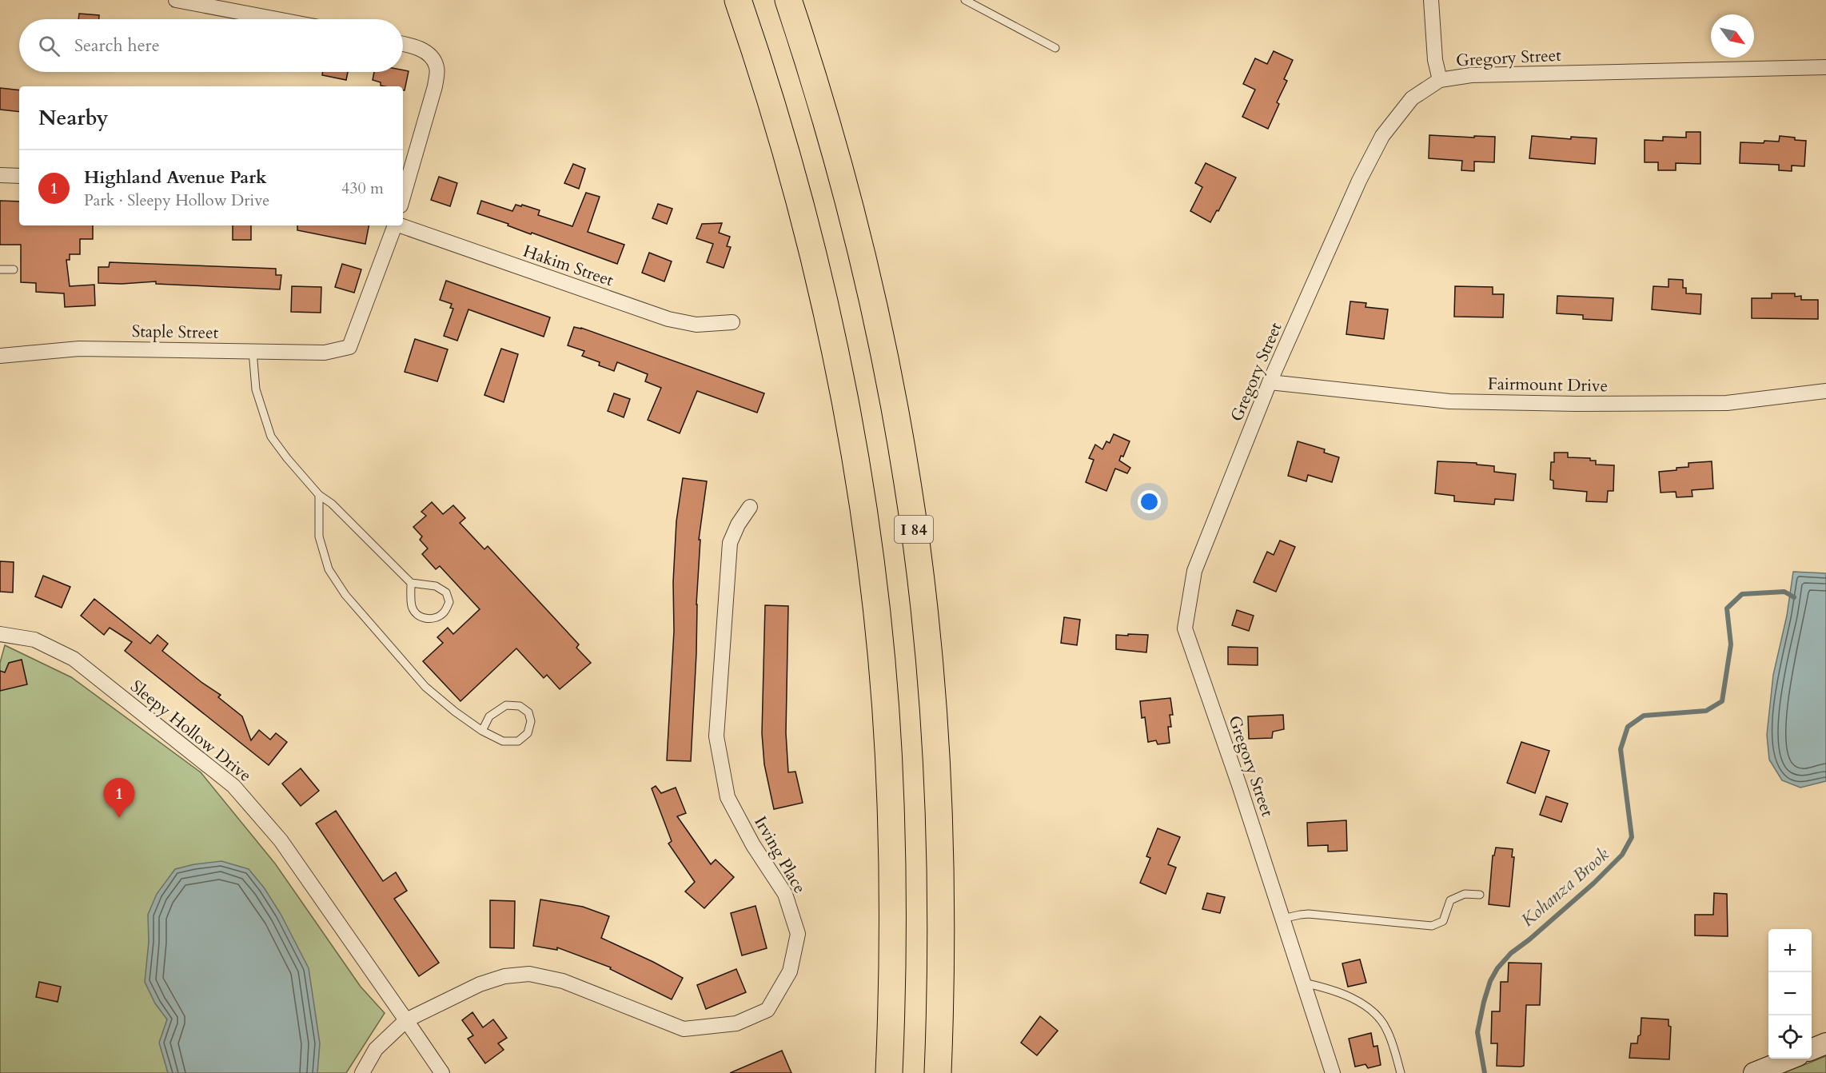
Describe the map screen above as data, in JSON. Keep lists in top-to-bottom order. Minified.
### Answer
{"streets":{"highway":["I 84"],"street":["Gregory Street","Hakim Street","Staple Street","Fairmount Drive","Sleepy Hollow Drive","Irving Place"]},"crossings":[["Gregory Street","Fairmount Drive"],["Sleepy Hollow Drive","Irving Place"]],"water":["Kohanza Brook"],"north":"bottom right","page":{"search":"Search here","heading":"Nearby","list":[{"mark":"1","name":"Highland Avenue Park","note":"Park · Sleepy Hollow Drive","value":"430 m"}],"pins":"1","map_buttons":["+","−"]}}
